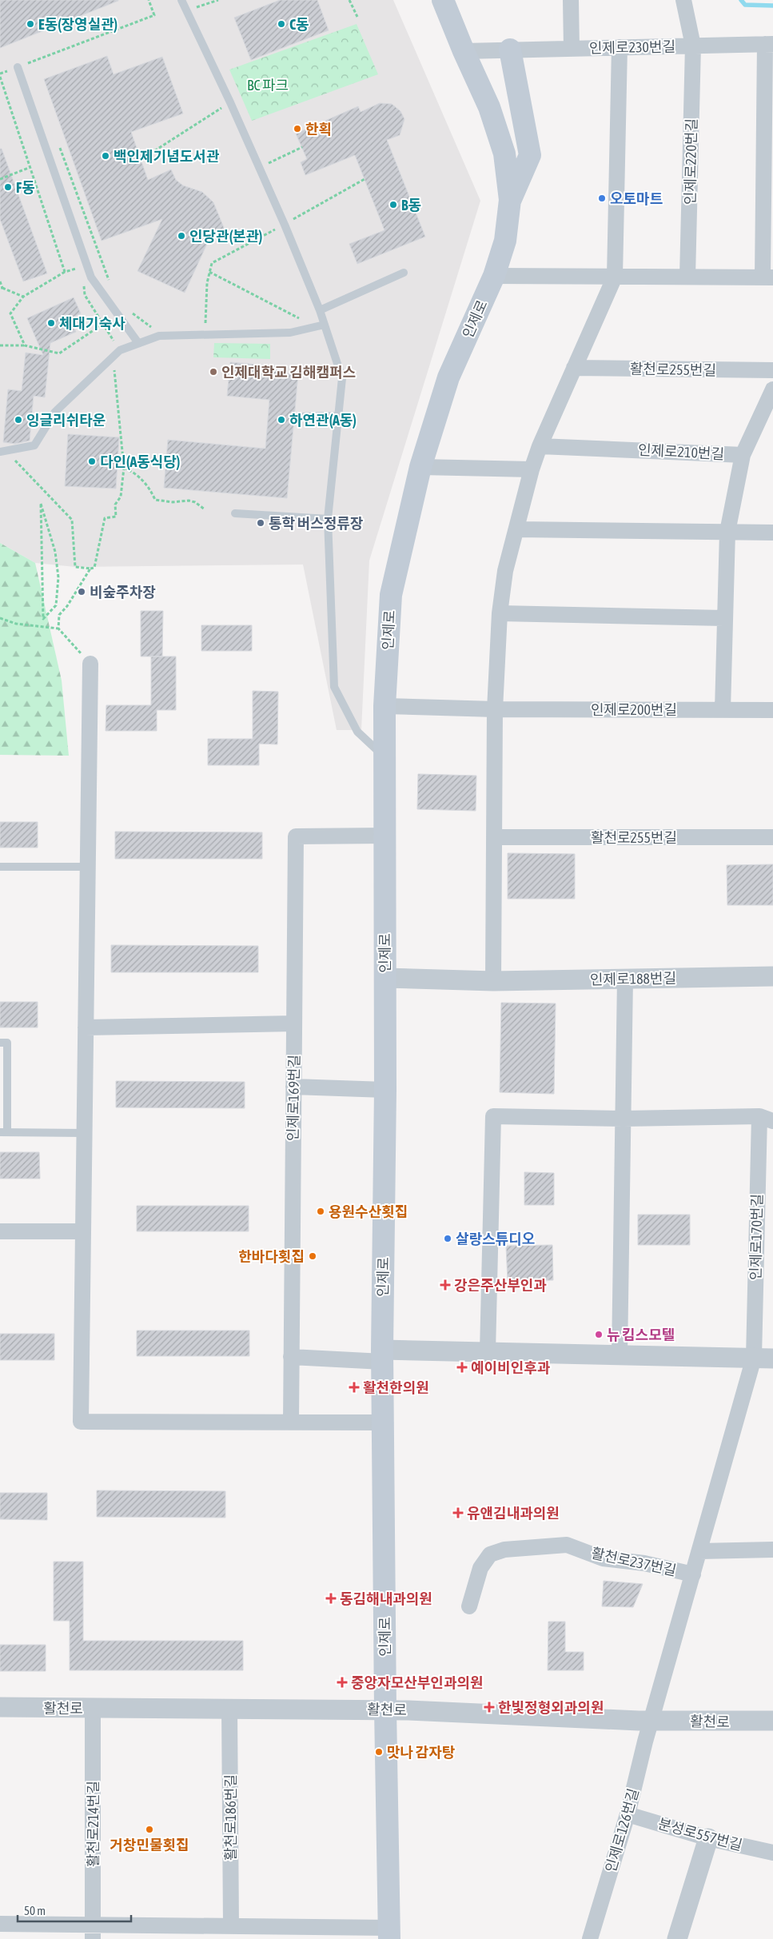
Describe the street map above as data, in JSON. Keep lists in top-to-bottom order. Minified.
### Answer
{"streets":{"main road":["인제로"],"street":["인제로230번길","인제로220번길","활천로255번길","인제로210번길","인제로200번길","인제로188번길","인제로169번길","인제로170번길","활천로237번길","활천로","활천로186번길","활천로214번길","인제로126번길","분성로557번길"]},"crossings":[["인제로230번길","인제로220번길"],["인제로230번길","인제로"],["인제로","인제로200번길"],["인제로","인제로188번길"],["인제로","인제로169번길"],["인제로","활천로"],["인제로210번길","인제로200번길"],["인제로170번길","활천로237번길"],["활천로237번길","활천로"],["활천로237번길","인제로126번길"],["활천로","활천로186번길"],["활천로","활천로214번길"],["활천로","인제로126번길"],["인제로126번길","분성로557번길"]],"parks":["BC 파크"],"places":{"other":["E동(장영실관)","C동","한획","백인제기념도서관","F동","오토마트","B동","인당관(본관)","체대기숙사","인제대학교 김해캠퍼스","잉글리쉬타운","하연관(A동)","다인(A동식당)","통학 버스정류장","비숲주차장","용원수산횟집","살랑스튜디오","한바다횟집","뉴 킴스모텔","맛나 감자탕","거창민물횟집"],"health":["강은주산부인과","예이비인후과","활천한의원","유앤김내과의원","동김해내과의원","중앙자모산부인과의원","한빛정형외과의원"]},"scale_bar":"50 m"}
